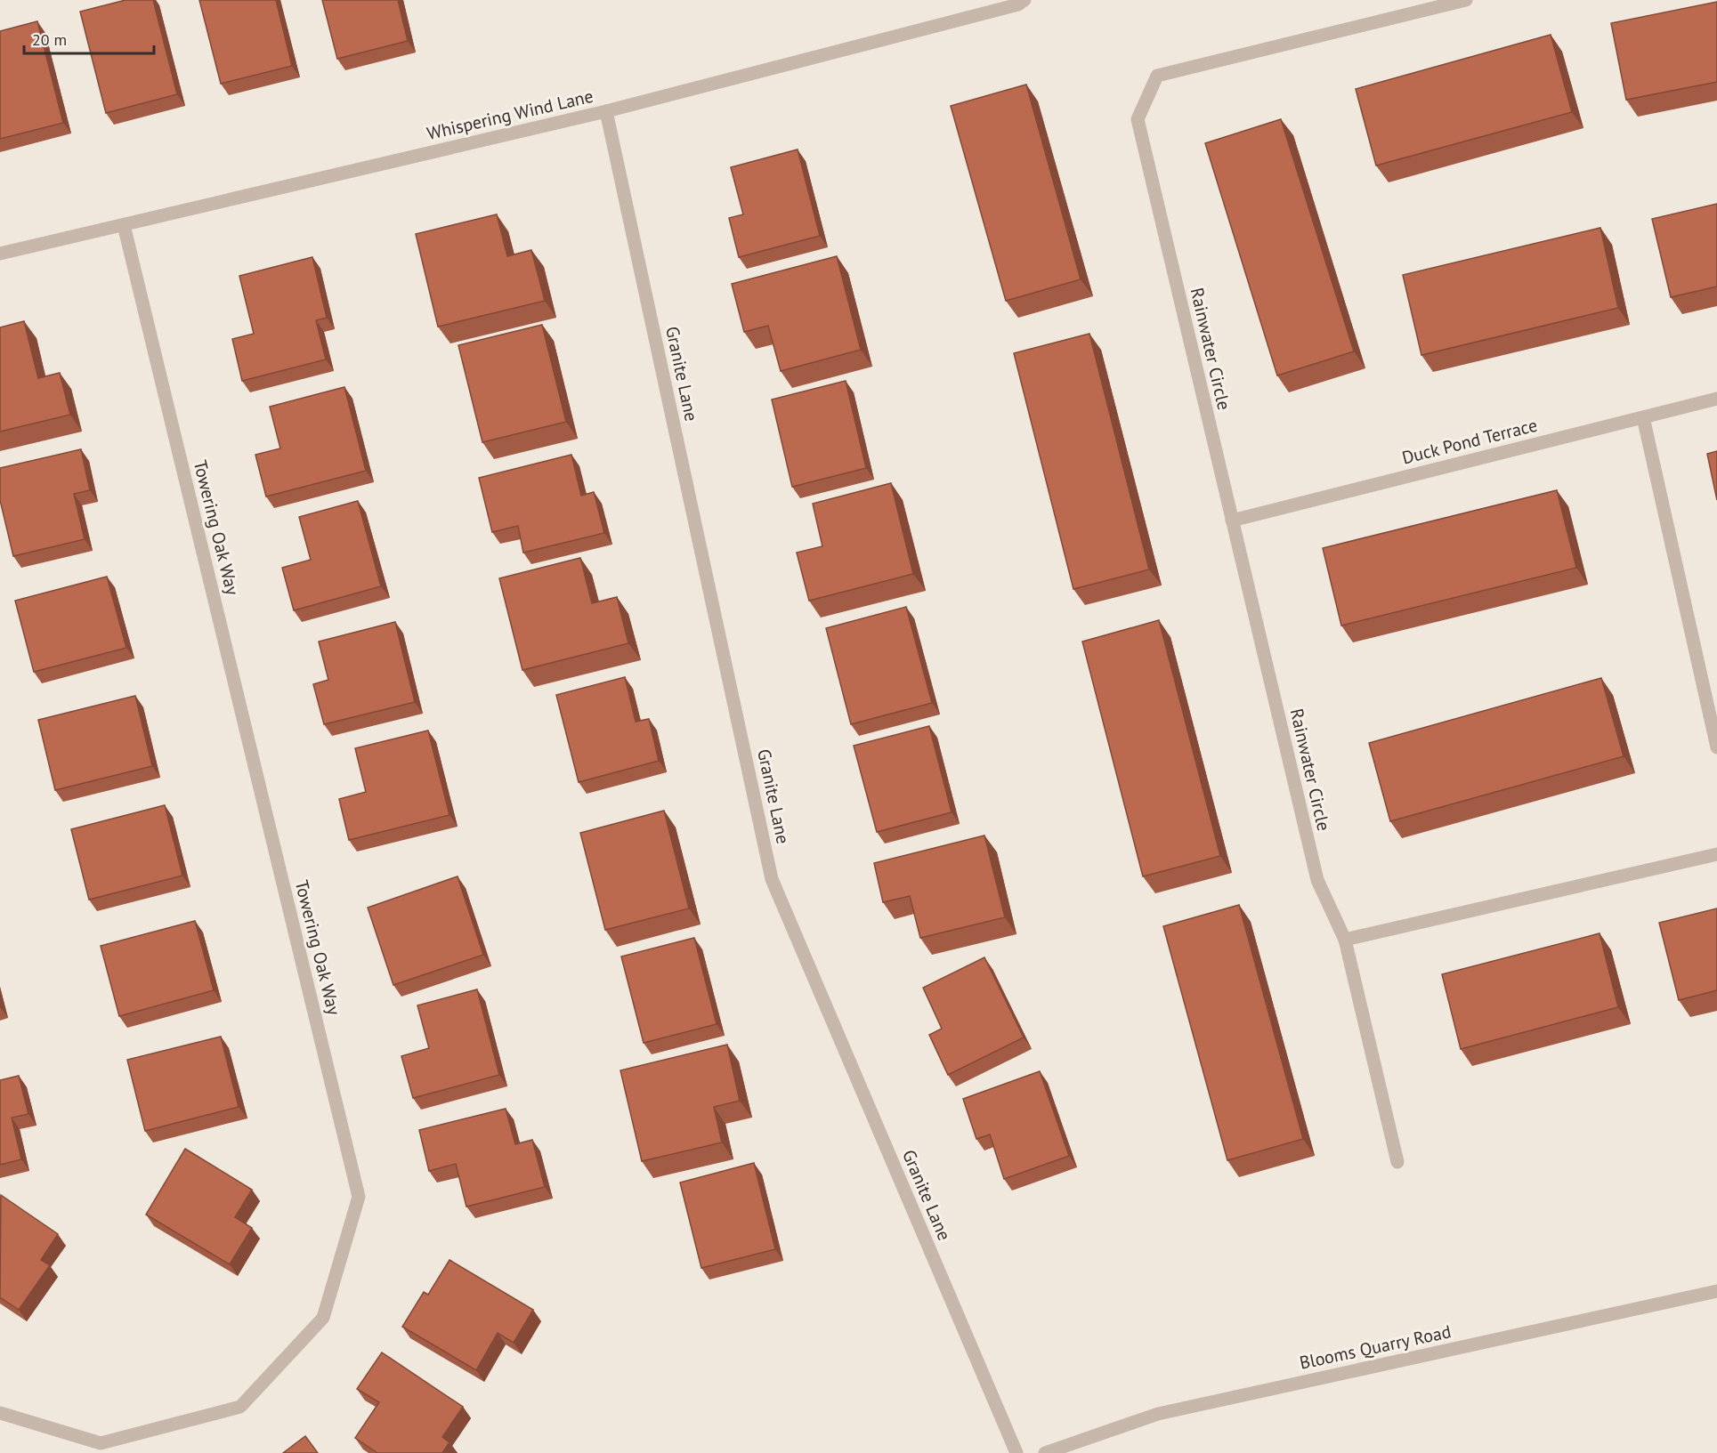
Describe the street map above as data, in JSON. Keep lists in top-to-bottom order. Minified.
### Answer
{"streets":{"street":["Whispering Wind Lane","Rainwater Circle","Granite Lane","Duck Pond Terrace","Towering Oak Way","Blooms Quarry Road"]},"crossings":[["Whispering Wind Lane","Granite Lane"],["Whispering Wind Lane","Towering Oak Way"],["Rainwater Circle","Duck Pond Terrace"]],"scale_bar":"20 m"}
